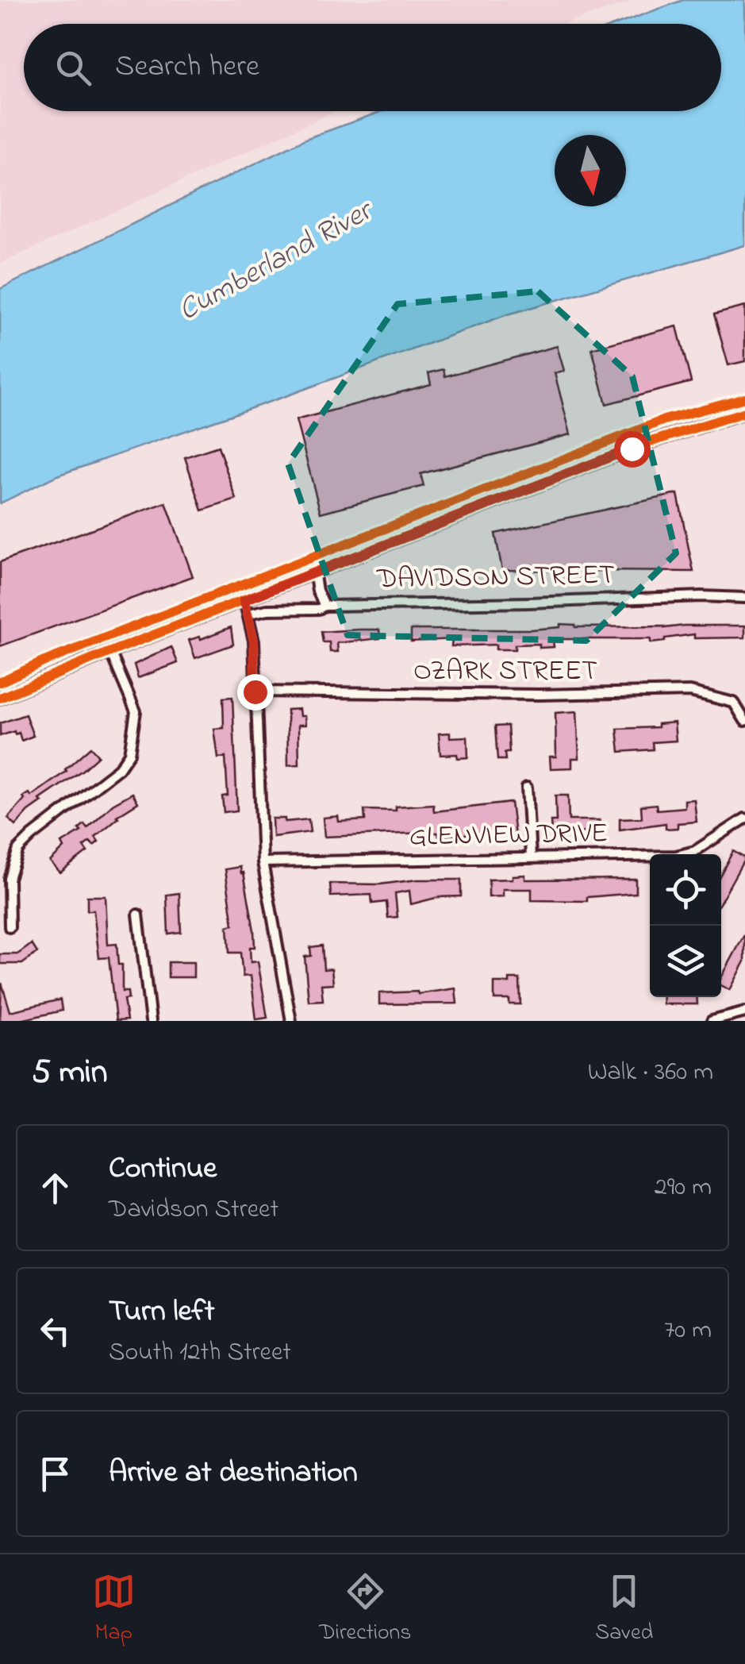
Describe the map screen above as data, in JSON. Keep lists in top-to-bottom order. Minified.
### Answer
{"streets":{"street":["DAVIDSON STREET","OZARK STREET","GLENVIEW DRIVE"]},"water":["Cumberland River"],"north":"bottom","page":{"search":"Search here","heading":["5 min","Walk · 360 m"],"list":[["Continue","Davidson Street","290 m"],["Turn left","South 12th Street","70 m"],"Arrive at destination"],"nav":["Map","Directions","Saved"]}}
